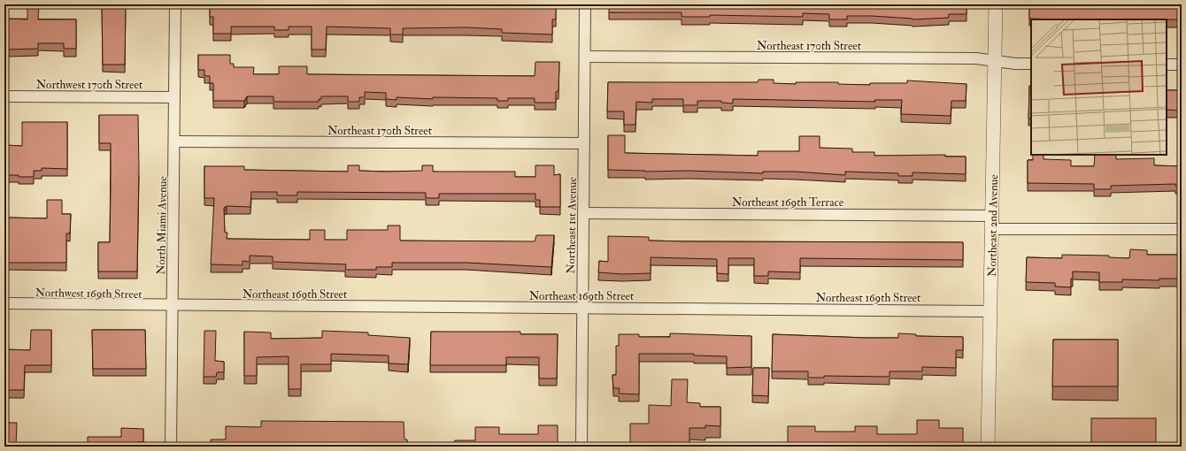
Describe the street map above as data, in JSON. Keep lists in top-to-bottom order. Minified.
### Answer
{"streets":{"street":["Northeast 170th Street","Northwest 170th Street","Northeast 169th Terrace","North Miami Avenue","Northeast 1st Avenue","Northeast 2nd Avenue","Northwest 169th Street","Northeast 169th Street"]},"crossings":[["Northeast 170th Street","North Miami Avenue"],["Northeast 170th Street","Northeast 1st Avenue"],["Northeast 170th Street","Northeast 2nd Avenue"],["Northwest 170th Street","North Miami Avenue"],["Northeast 169th Terrace","Northeast 1st Avenue"],["Northeast 169th Terrace","Northeast 2nd Avenue"],["North Miami Avenue","Northwest 169th Street"],["North Miami Avenue","Northeast 169th Street"],["Northeast 1st Avenue","Northeast 169th Street"],["Northeast 2nd Avenue","Northeast 169th Street"],["Northwest 169th Street","Northeast 169th Street"]]}
